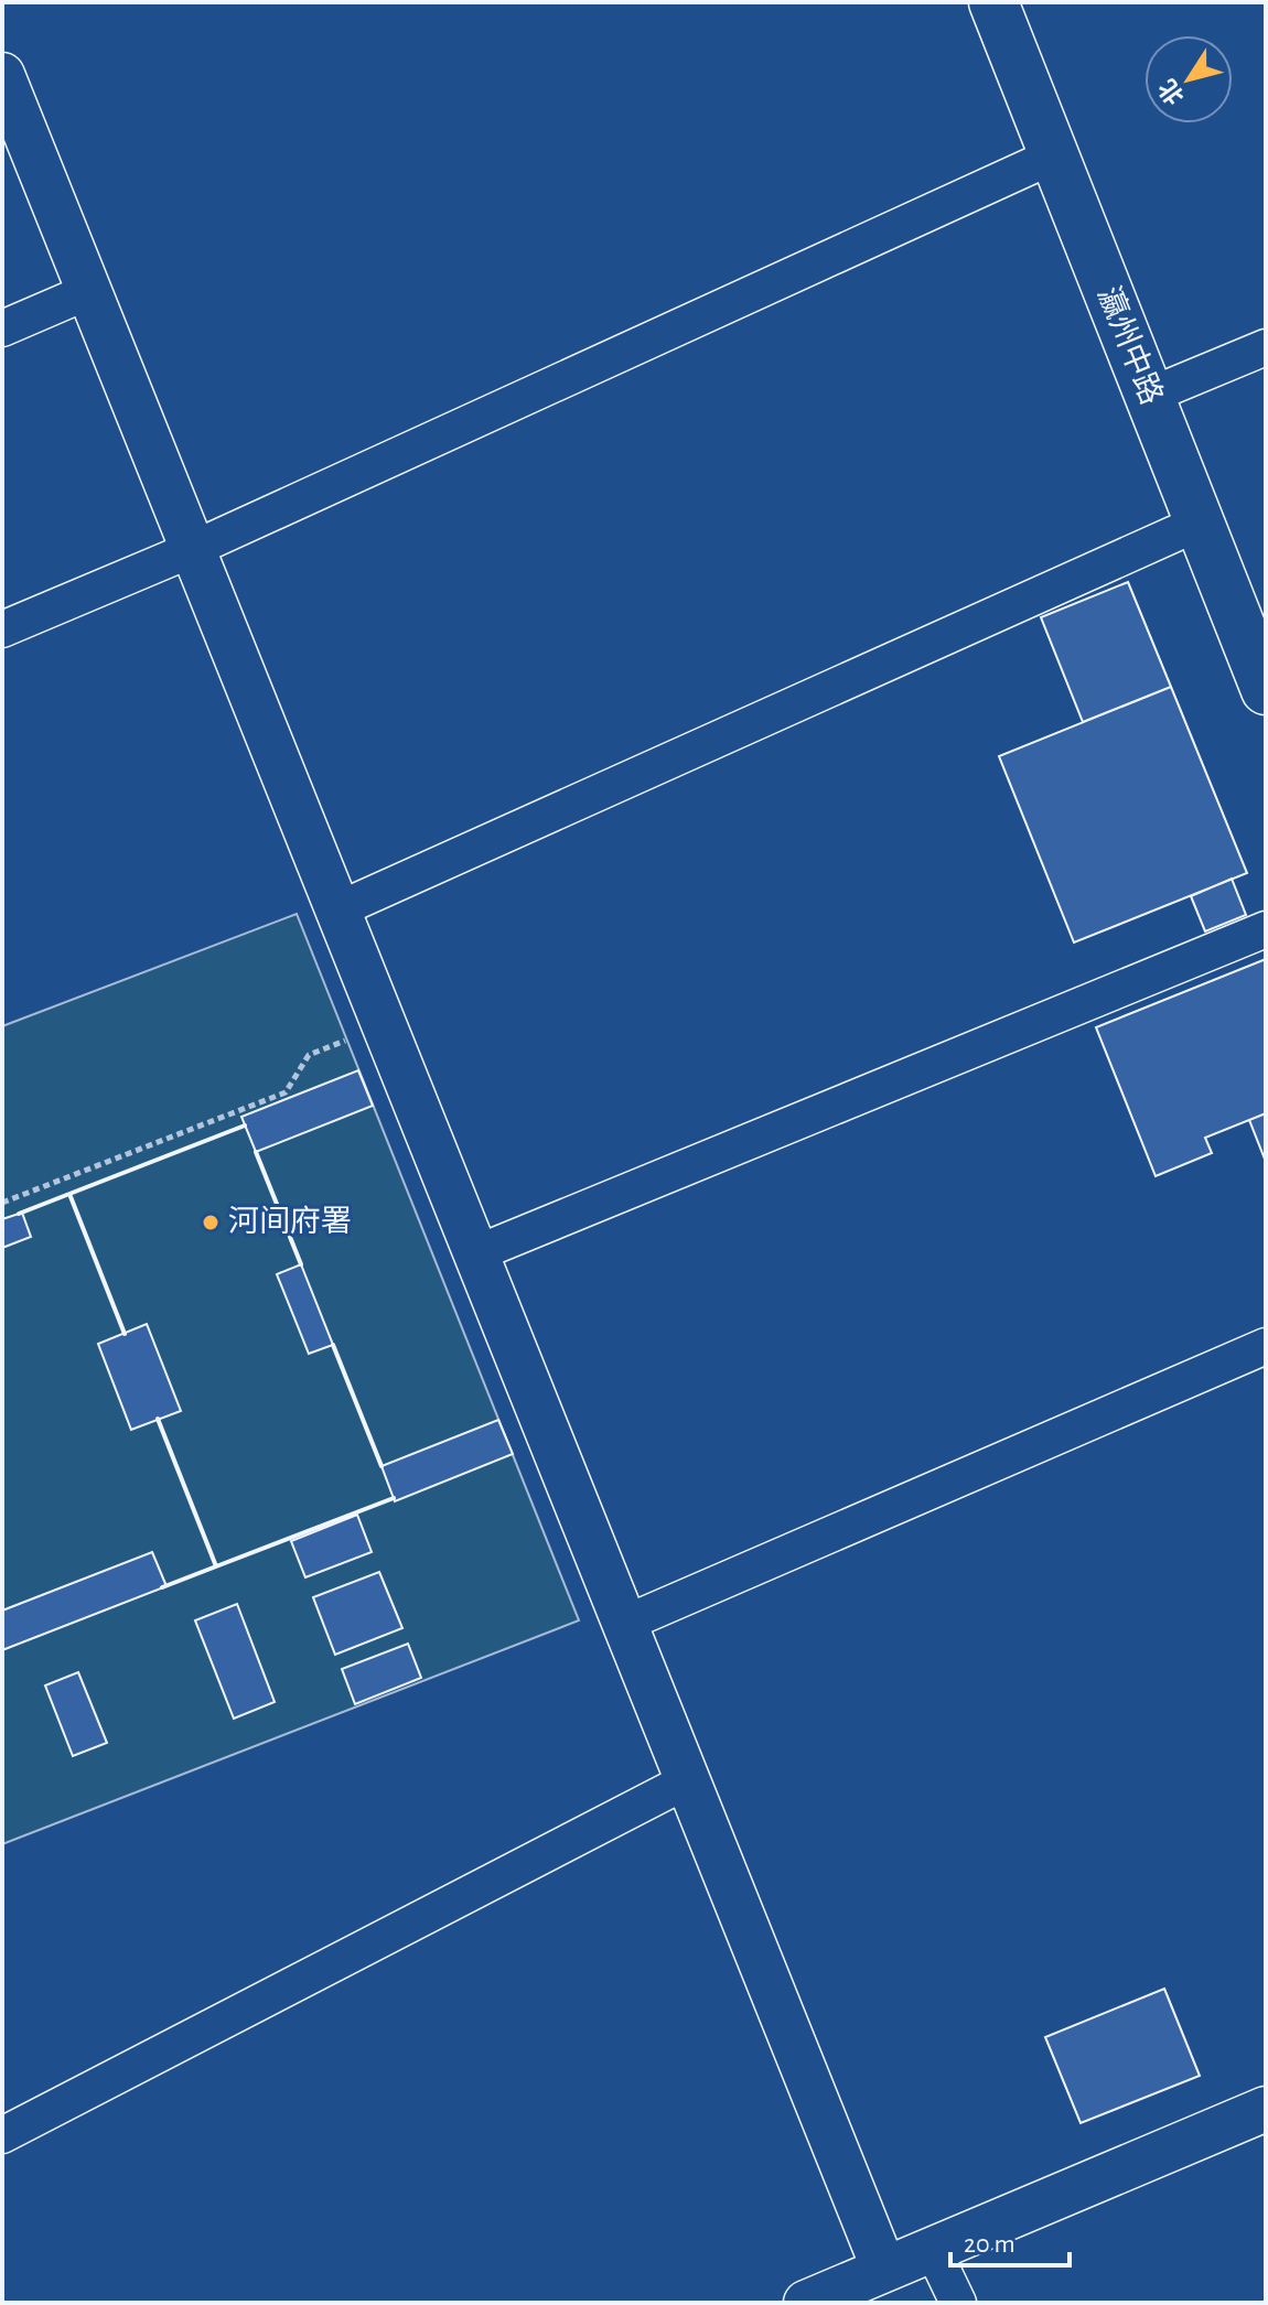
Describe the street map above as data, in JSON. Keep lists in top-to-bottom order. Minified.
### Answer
{"streets":{"main road":["瀛州中路"]},"places":["河间府署"],"scale_bar":"20 m","north":"bottom left"}
